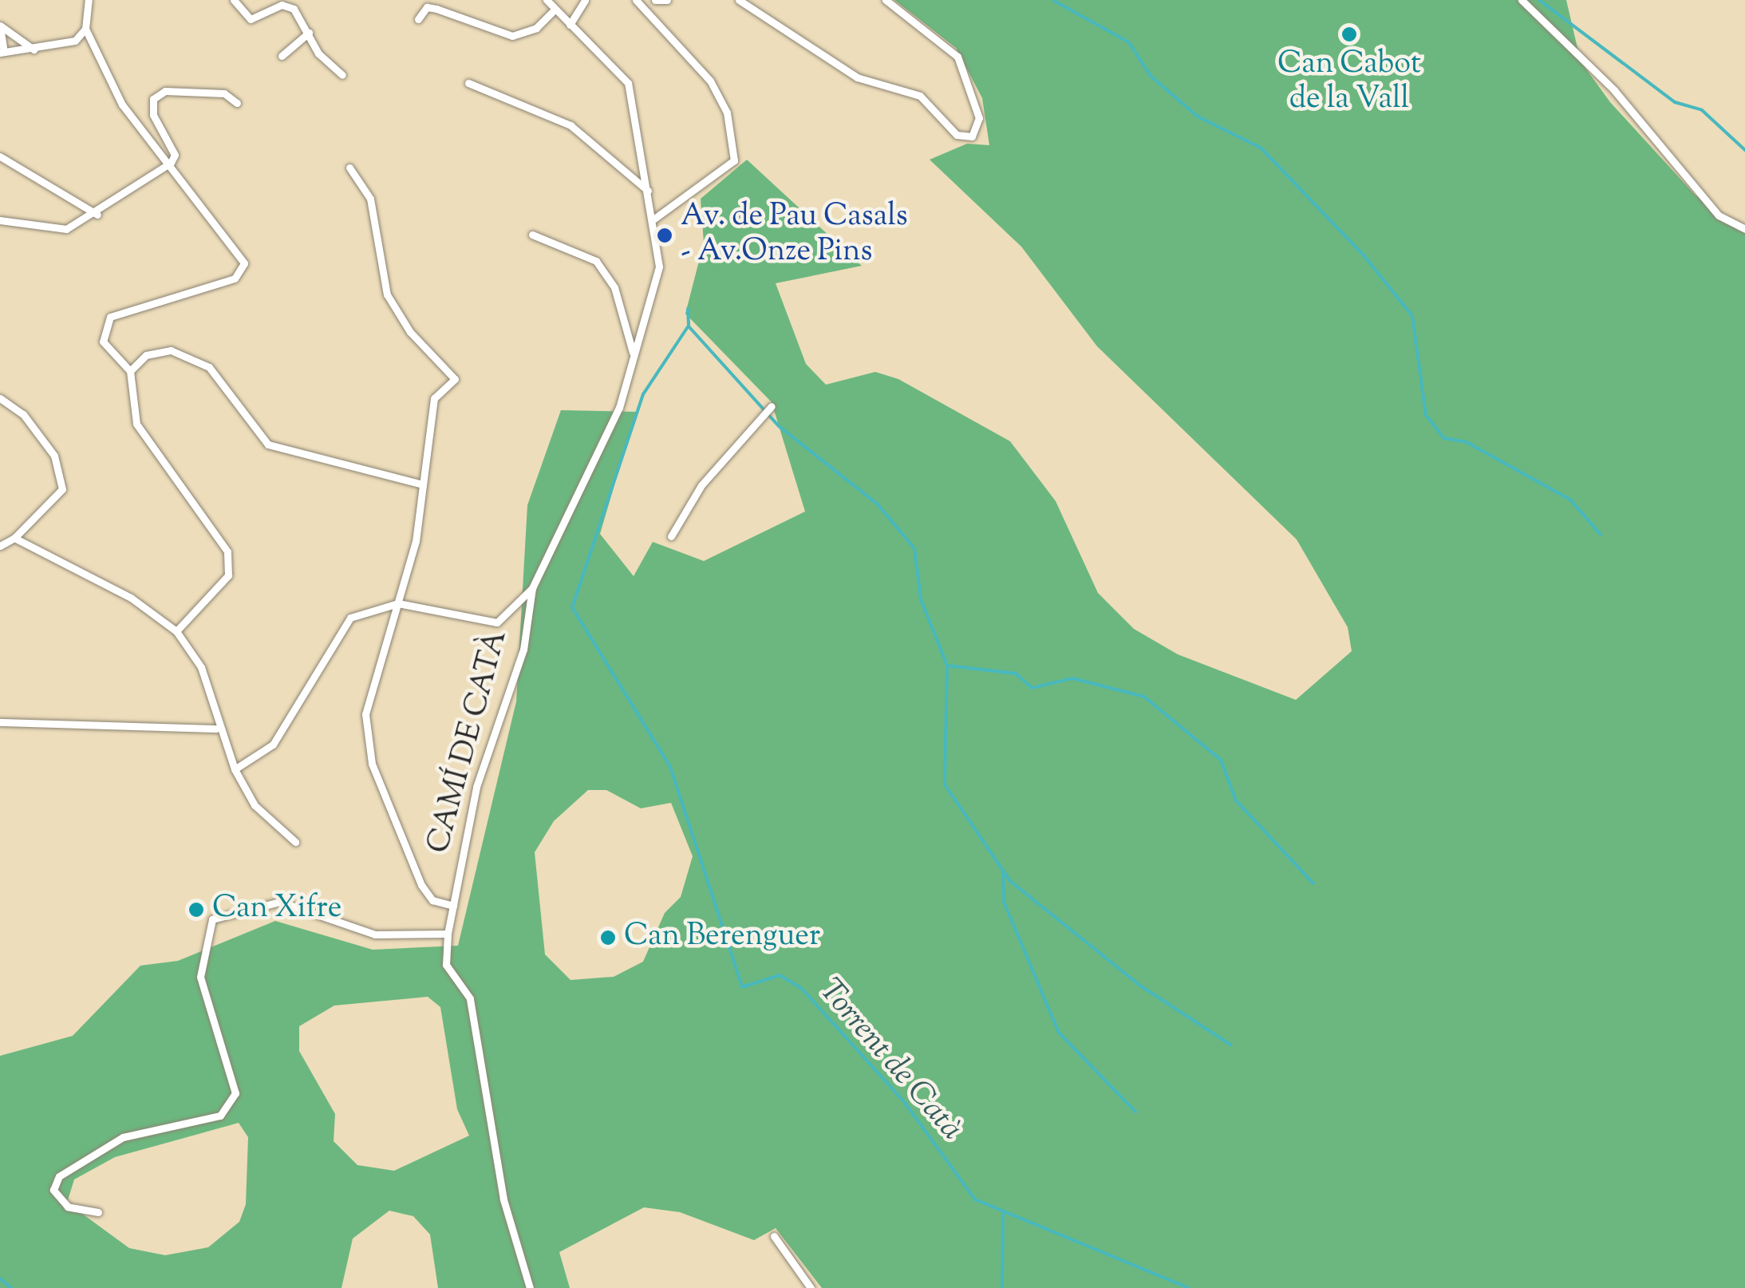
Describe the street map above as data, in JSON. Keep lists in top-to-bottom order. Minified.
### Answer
{"streets":{"street":["CAMÍ DE CATÀ"]},"water":["Torrent de Catà"],"places":["Can Cabot de la Vall","Av. de Pau Casals - Av.Onze Pins","Can Xifre","Can Berenguer"]}
